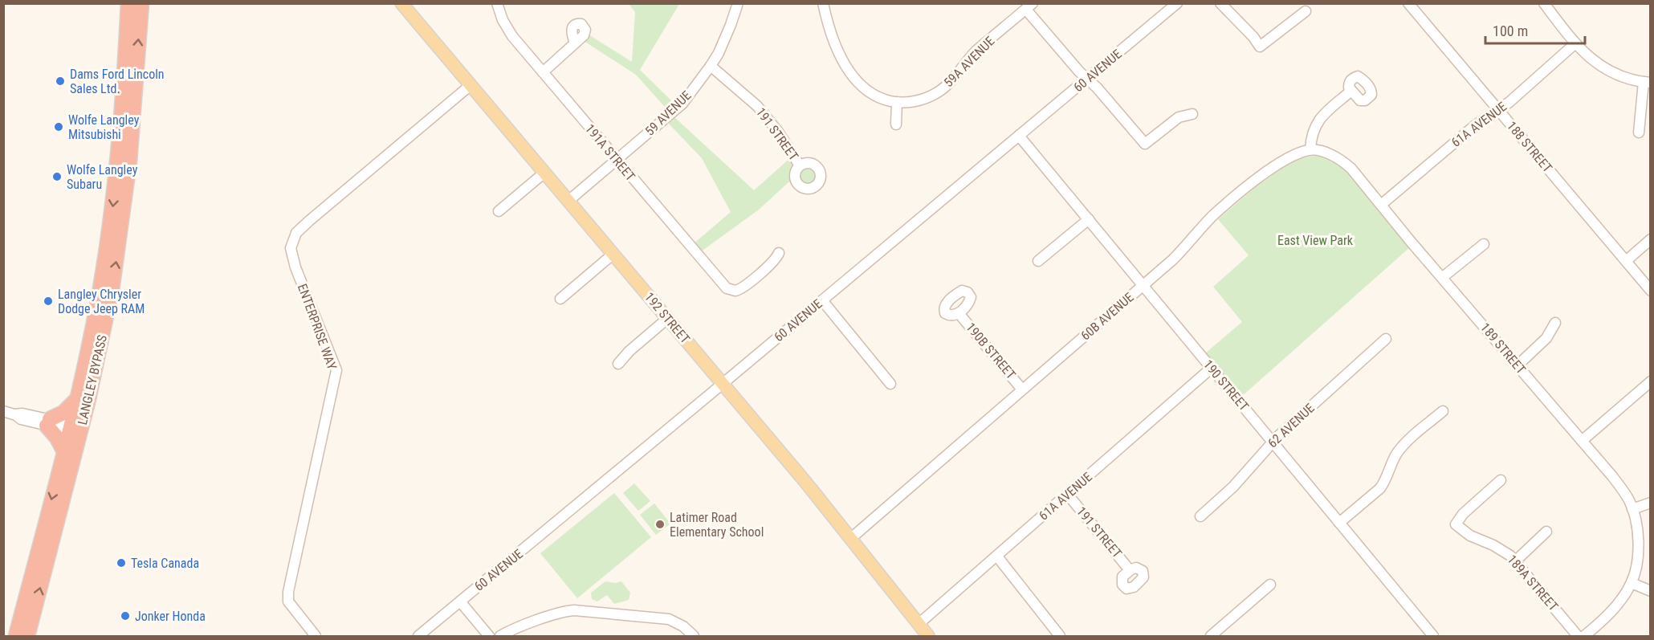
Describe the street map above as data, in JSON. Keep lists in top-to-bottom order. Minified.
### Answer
{"streets":{"highway":["LANGLEY BYPASS"],"main road":["192 STREET"],"street":["59A AVENUE","60 AVENUE","59 AVENUE","61A AVENUE","191 STREET","188 STREET","191A STREET","60B AVENUE","ENTERPRISE WAY","189 STREET","190B STREET","190 STREET","62 AVENUE","189A STREET"]},"crossings":[["60 AVENUE","192 STREET"],["60 AVENUE","190 STREET"],["59 AVENUE","191 STREET"],["59 AVENUE","191A STREET"],["59 AVENUE","192 STREET"],["61A AVENUE","191 STREET"],["61A AVENUE","188 STREET"],["61A AVENUE","192 STREET"],["61A AVENUE","189 STREET"],["61A AVENUE","190 STREET"],["60B AVENUE","192 STREET"],["60B AVENUE","189 STREET"],["60B AVENUE","190B STREET"],["60B AVENUE","190 STREET"],["192 STREET","ENTERPRISE WAY"],["190 STREET","62 AVENUE"]],"parks":["East View Park"],"places":["Dams Ford Lincoln Sales Ltd.","Wolfe Langley Mitsubishi","Wolfe Langley Subaru","Langley Chrysler Dodge Jeep RAM","Latimer Road Elementary School","Tesla Canada","Jonker Honda"],"scale_bar":"100 m"}
